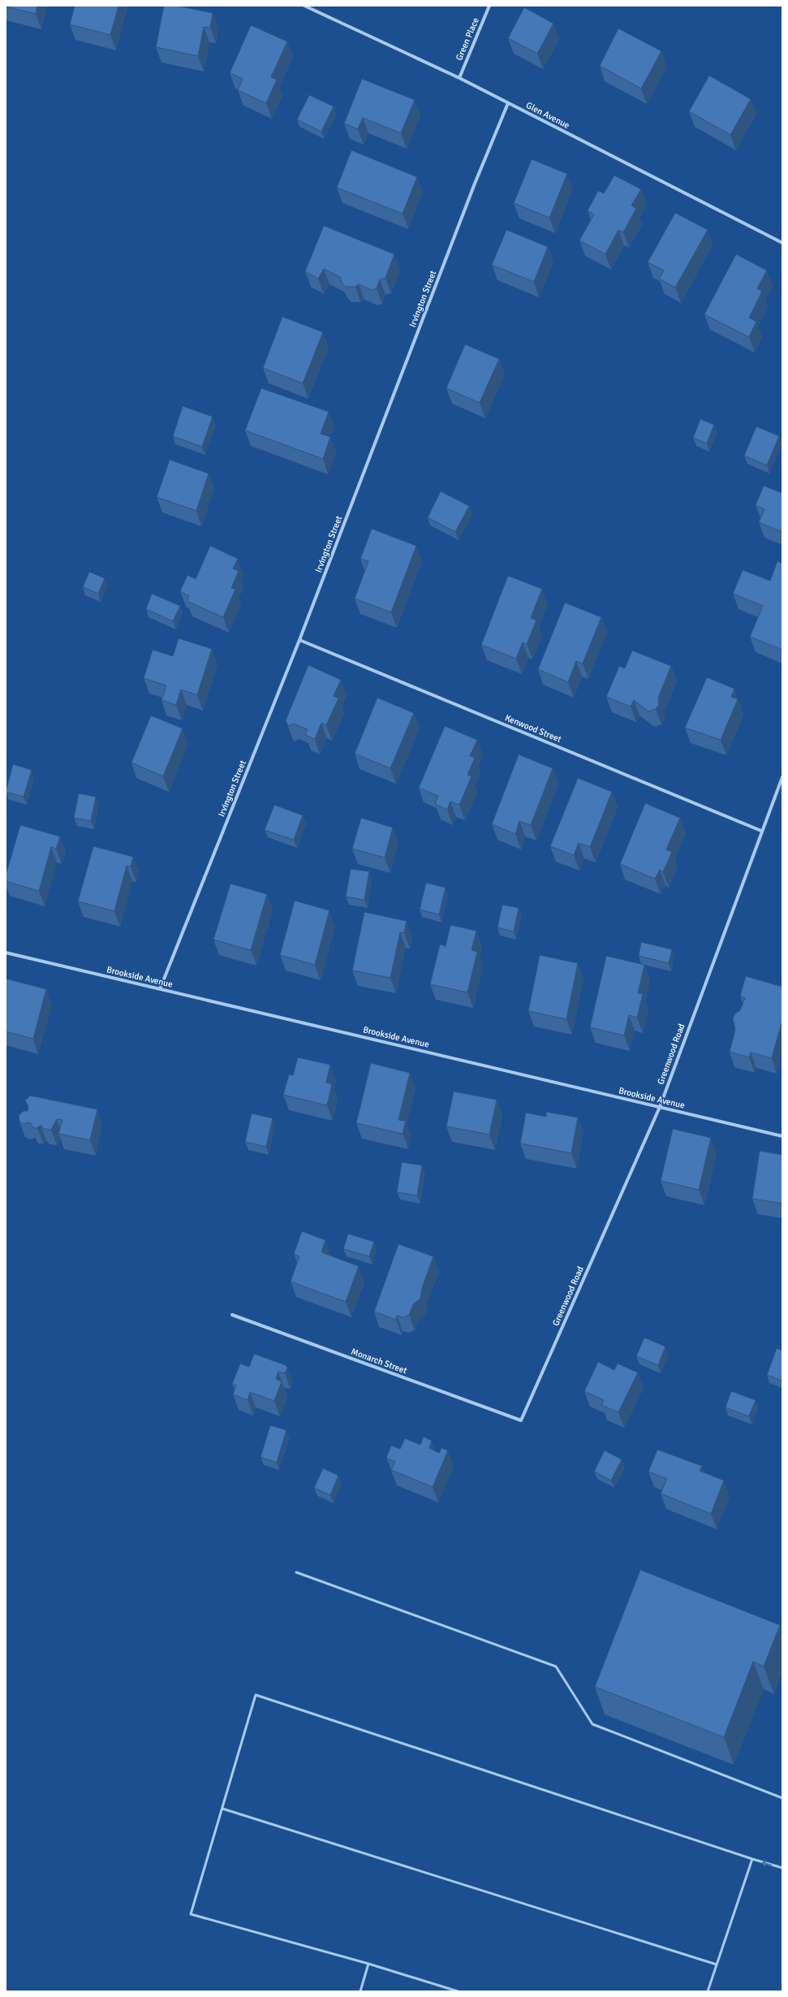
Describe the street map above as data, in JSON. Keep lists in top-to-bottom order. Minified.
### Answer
{"streets":{"street":["Green Place","Glen Avenue","Irvington Street","Kenwood Street","Brookside Avenue","Greenwood Road","Monarch Street"]},"crossings":[["Green Place","Glen Avenue"],["Glen Avenue","Irvington Street"],["Irvington Street","Kenwood Street"],["Irvington Street","Brookside Avenue"],["Kenwood Street","Greenwood Road"],["Brookside Avenue","Greenwood Road"],["Greenwood Road","Monarch Street"]]}
